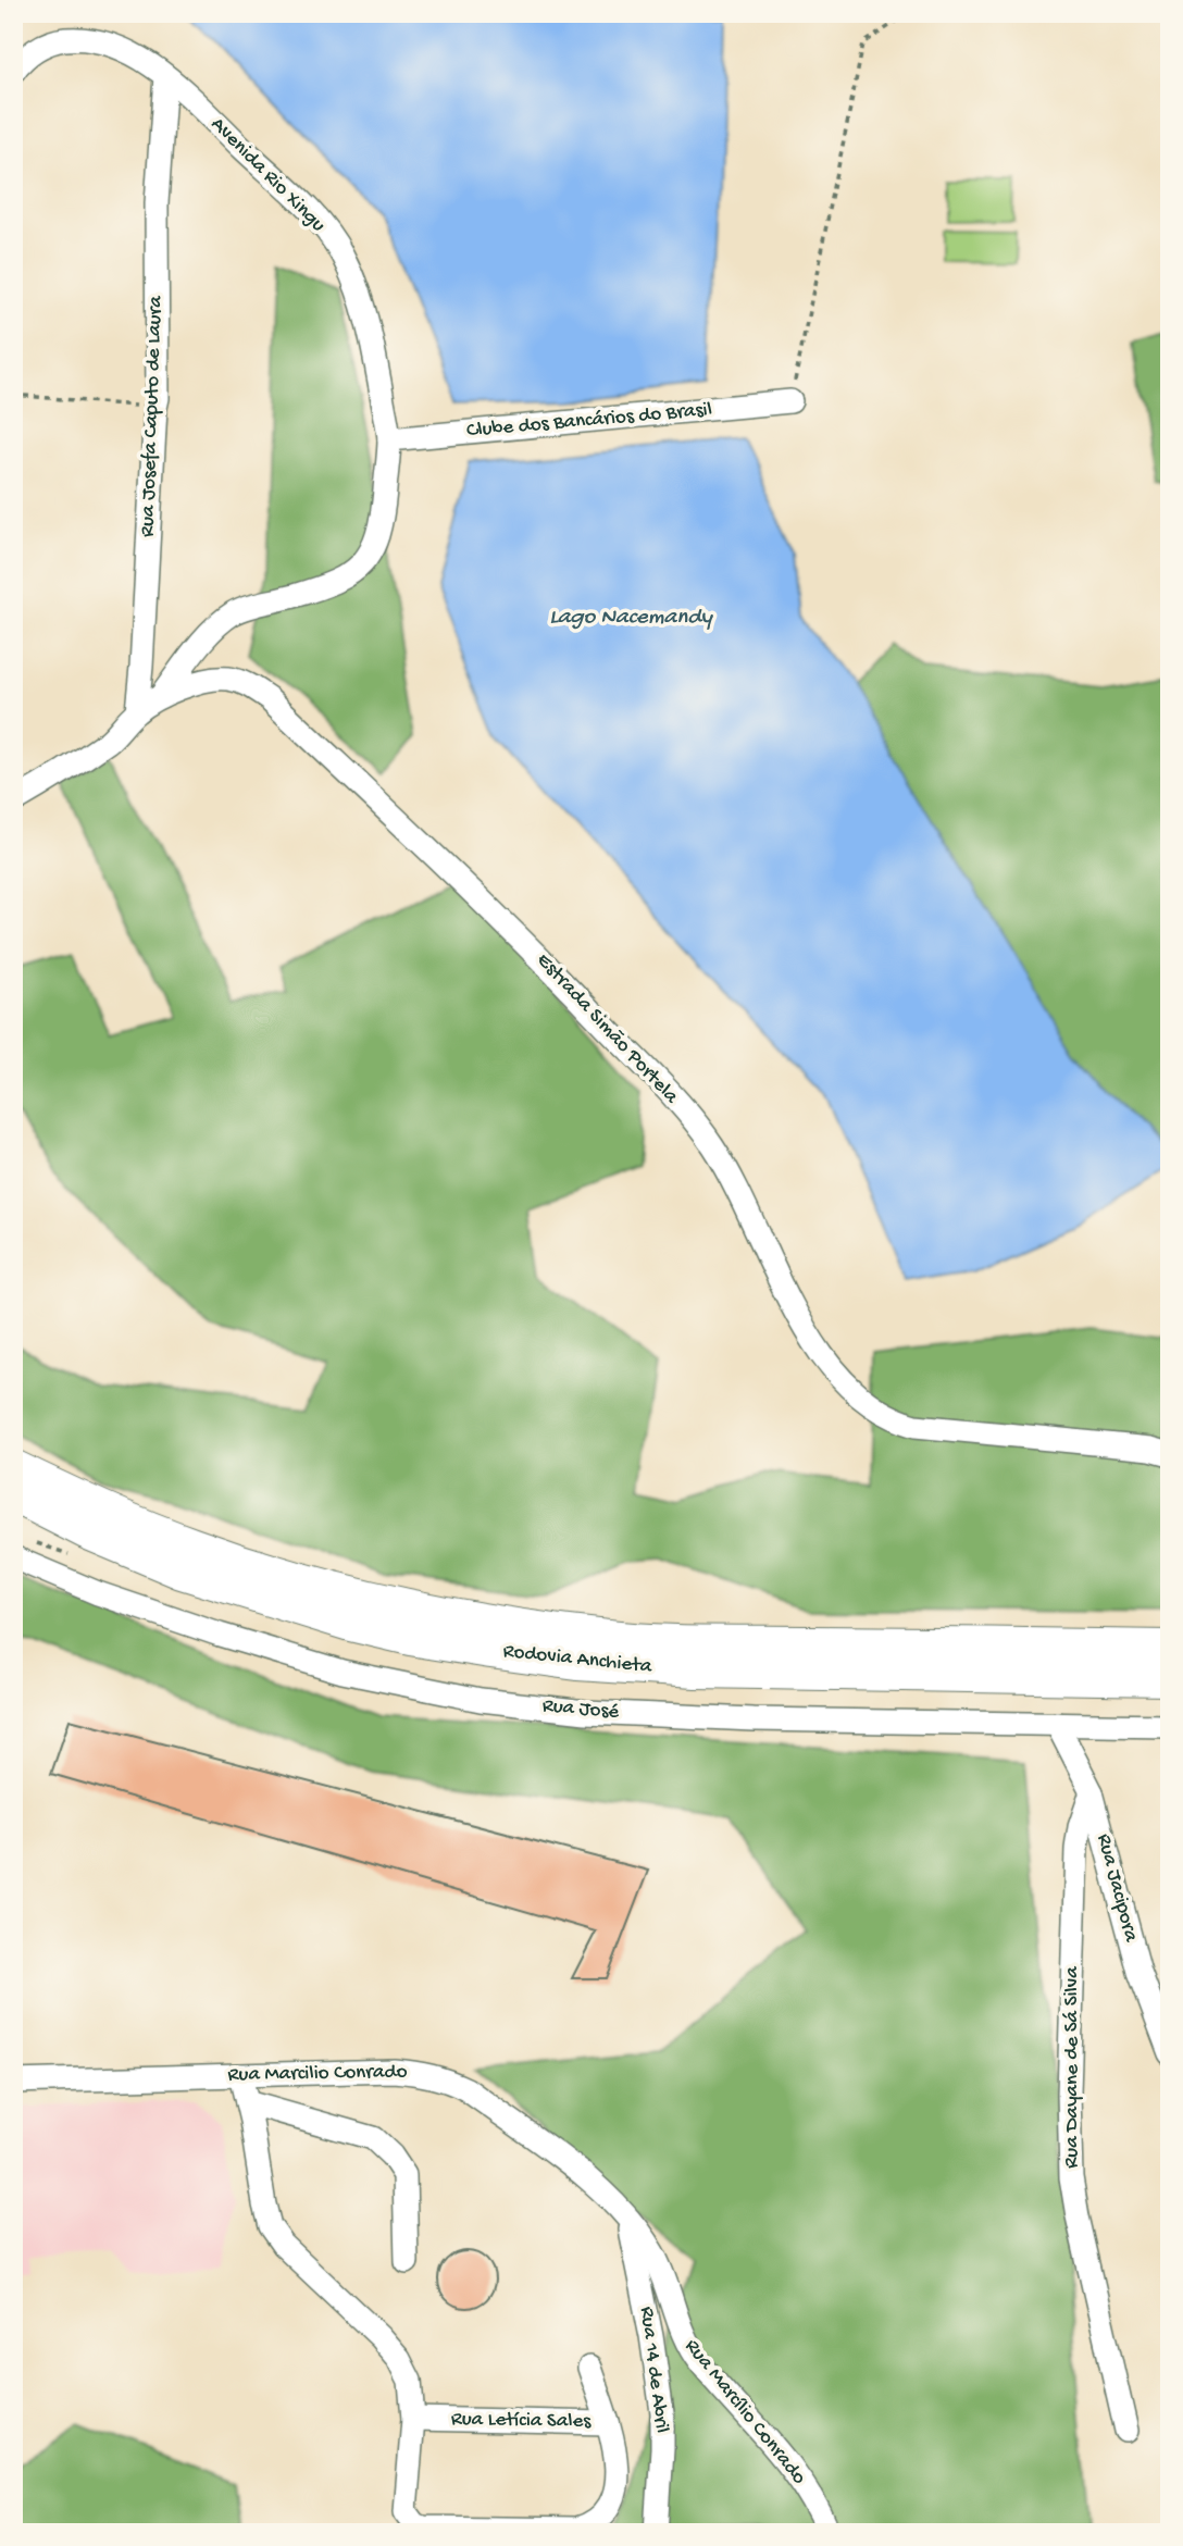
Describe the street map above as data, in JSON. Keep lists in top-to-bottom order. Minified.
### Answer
{"streets":{"highway":["Rodovia Anchieta"],"street":["Avenida Rio Xingu","Rua Josefa Caputo de Laura","Clube dos Bancários do Brasil","Estrada Simão Portela","Rua José","Rua Jacipora","Rua Dayane de Sá Silva","Rua Marcilio Conrado","Rua 14 de Abril","Rua Marcílio Conrado","Rua Letícia Sales"]},"crossings":[["Avenida Rio Xingu","Rua Josefa Caputo de Laura"],["Avenida Rio Xingu","Clube dos Bancários do Brasil"],["Avenida Rio Xingu","Estrada Simão Portela"],["Rua Josefa Caputo de Laura","Estrada Simão Portela"],["Rua José","Rua Jacipora"],["Rua Jacipora","Rua Dayane de Sá Silva"],["Rua Marcilio Conrado","Rua 14 de Abril"],["Rua Marcilio Conrado","Rua Marcílio Conrado"],["Rua 14 de Abril","Rua Marcílio Conrado"]],"water":["Lago Nacemandy"]}
